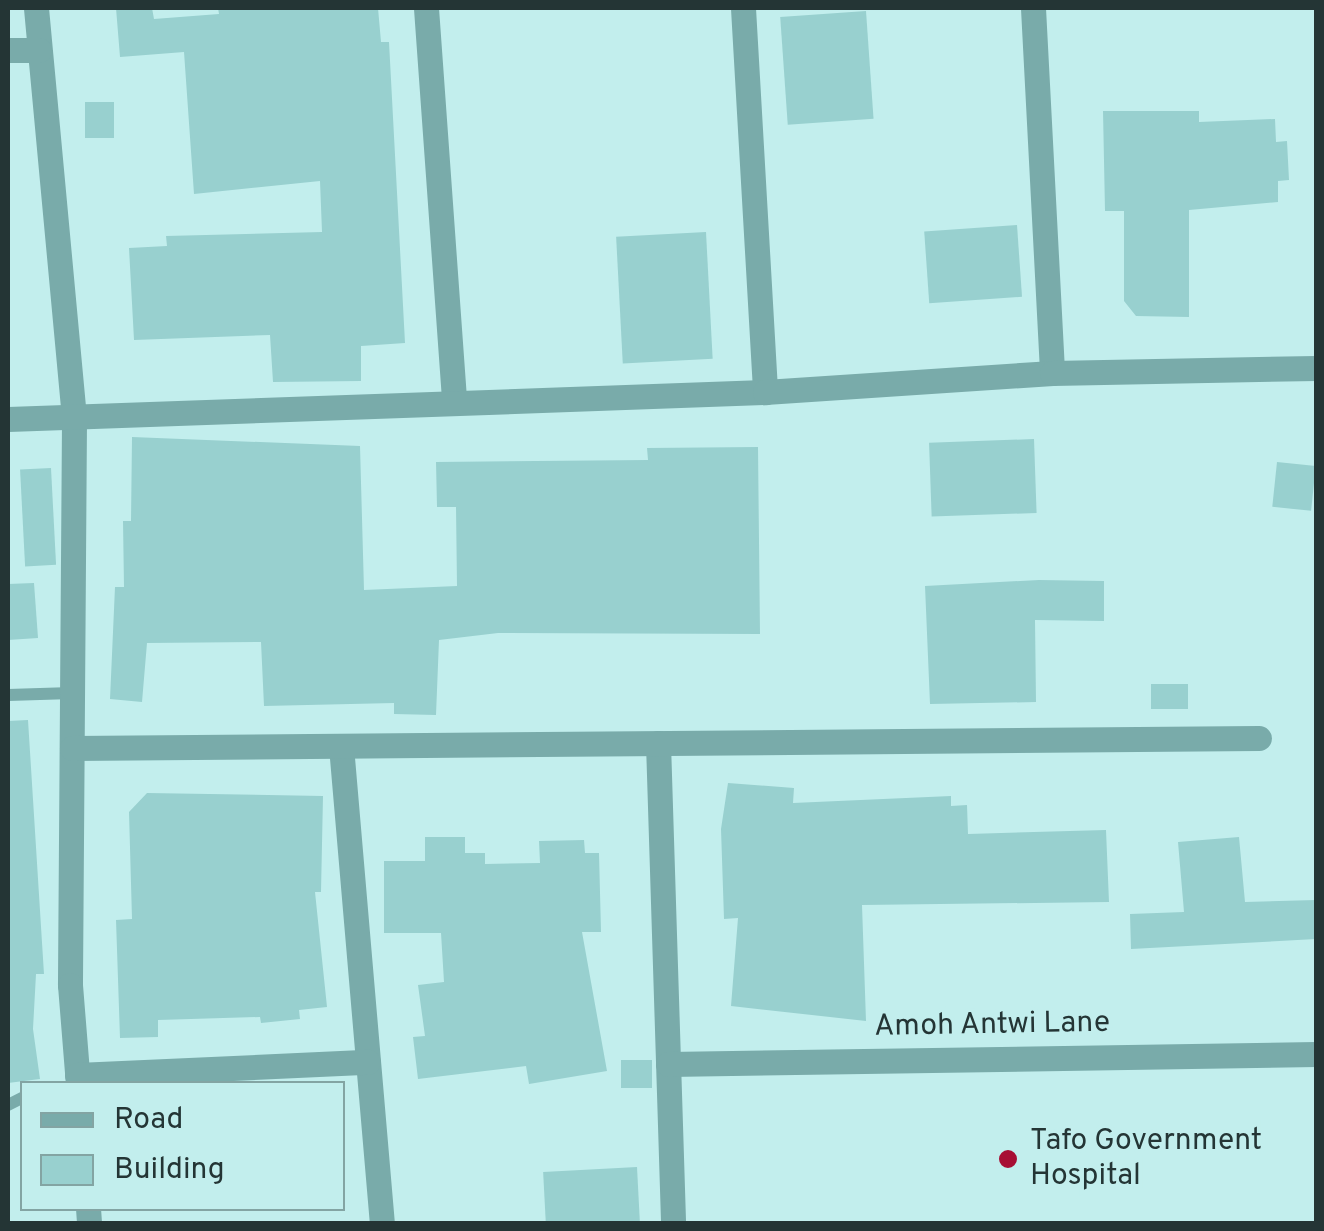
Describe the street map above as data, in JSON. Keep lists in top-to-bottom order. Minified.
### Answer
{"streets":{"street":["Amoh Antwi Lane"]},"places":["Tafo Government Hospital"],"legend":["Road","Building"]}
